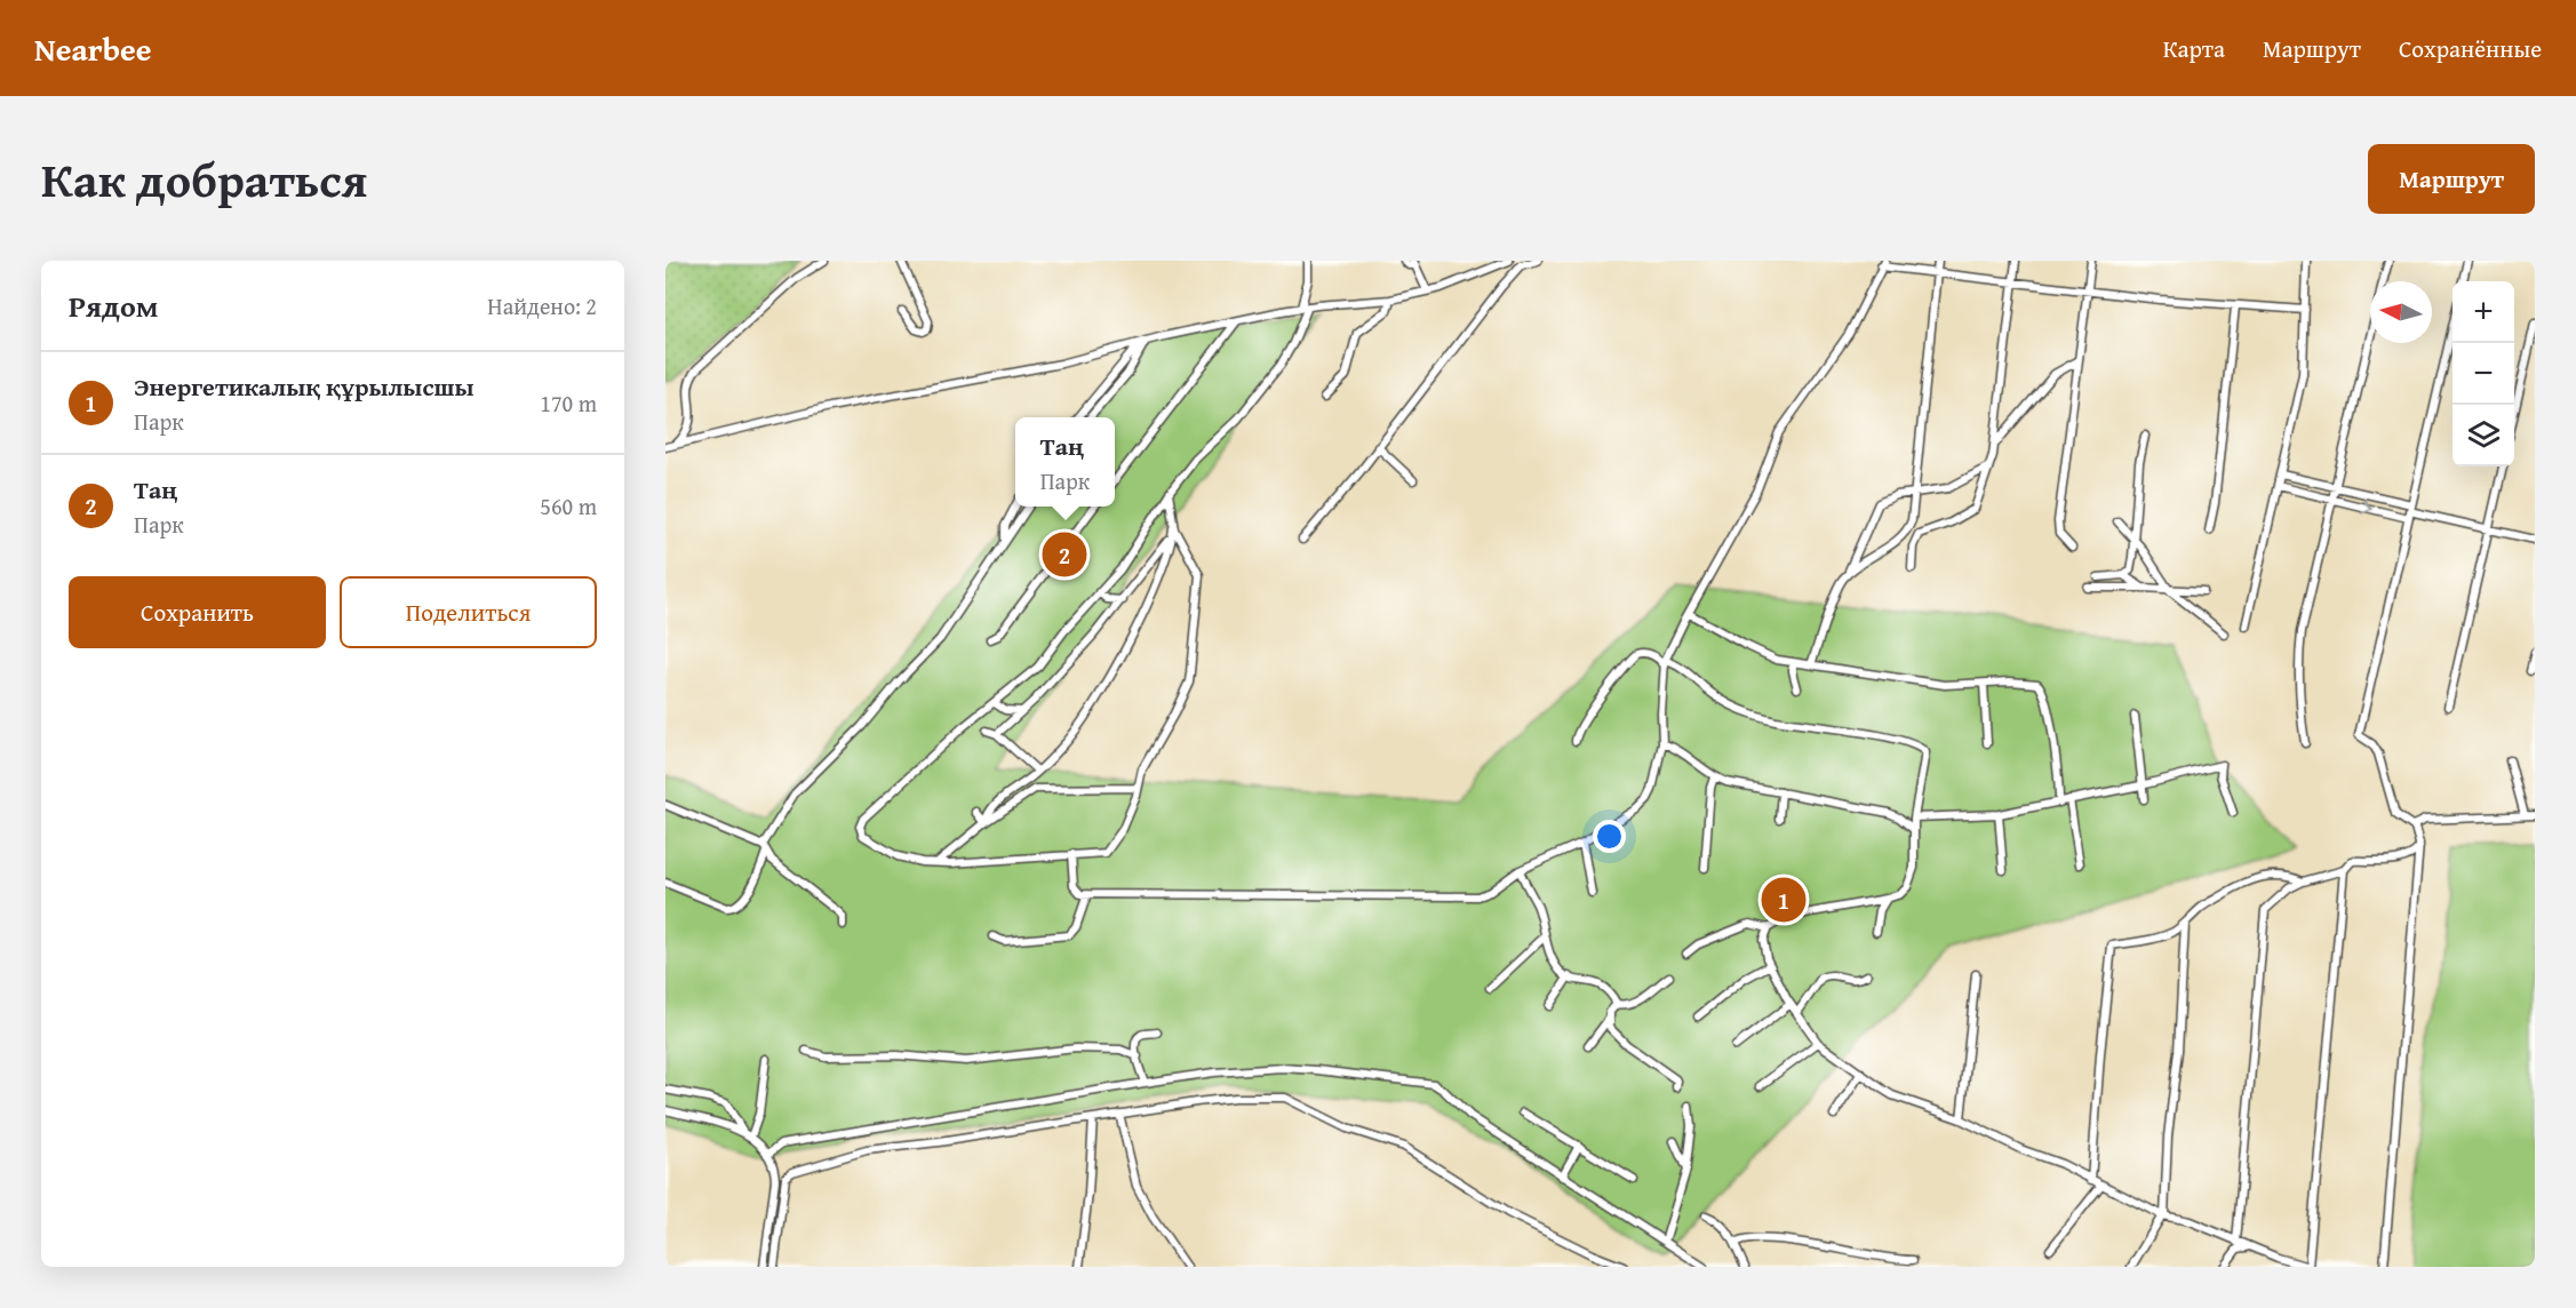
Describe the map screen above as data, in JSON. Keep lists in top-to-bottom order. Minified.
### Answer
{"north":"left","page":{"header":"Nearbee","nav":["Карта","Маршрут","Сохранённые"],"title":"Как добраться","buttons":["Маршрут",["Сохранить","Поделиться"]],"heading":["Рядом","Найдено: 2"],"map_buttons":["+","−"],"list":[{"mark":"1","name":"Энергетикалық құрылысшы","note":"Парк","value":"170 m"},{"mark":"2","name":"Таң","note":"Парк","value":"560 m"}],"popup":["Таң","Парк"],"pins":["2","1"]}}
